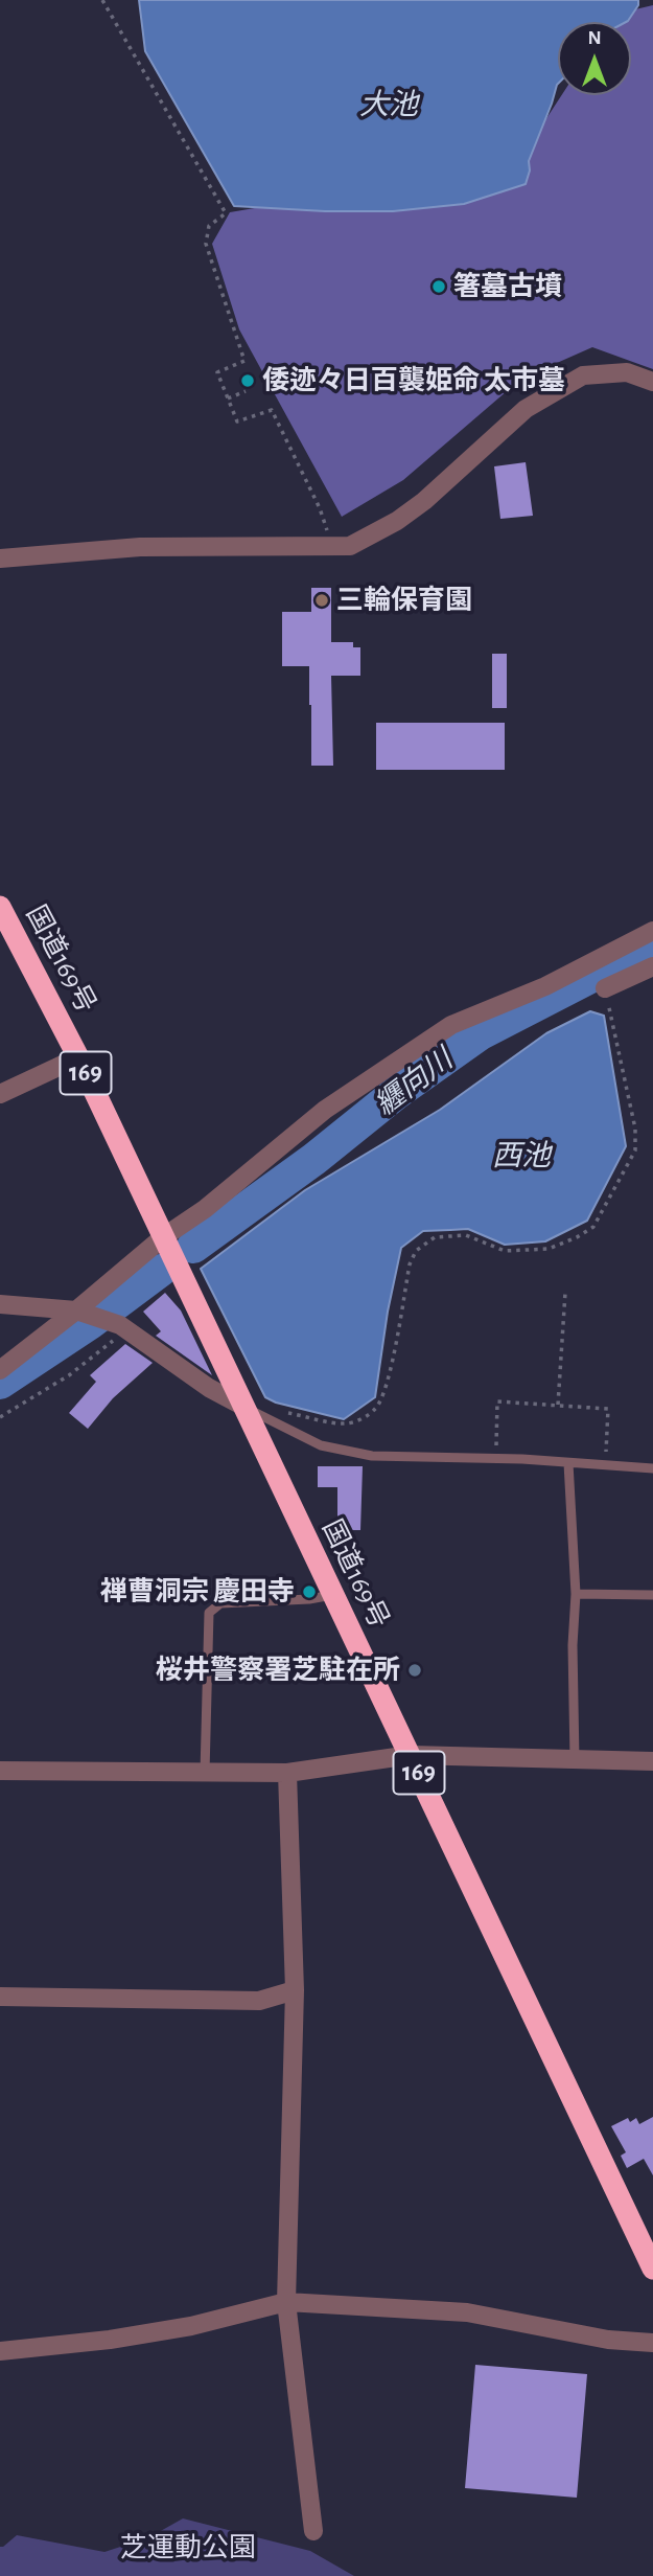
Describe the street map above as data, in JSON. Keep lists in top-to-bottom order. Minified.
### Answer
{"streets":{"highway":["国道169号","169"]},"water":["大池","纒向川","西池"],"parks":["芝運動公園"],"places":["箸墓古墳","倭迹々日百襲姫命 太市墓","三輪保育園","禅曹洞宗 慶田寺","桜井警察署芝駐在所"],"north":"top"}
